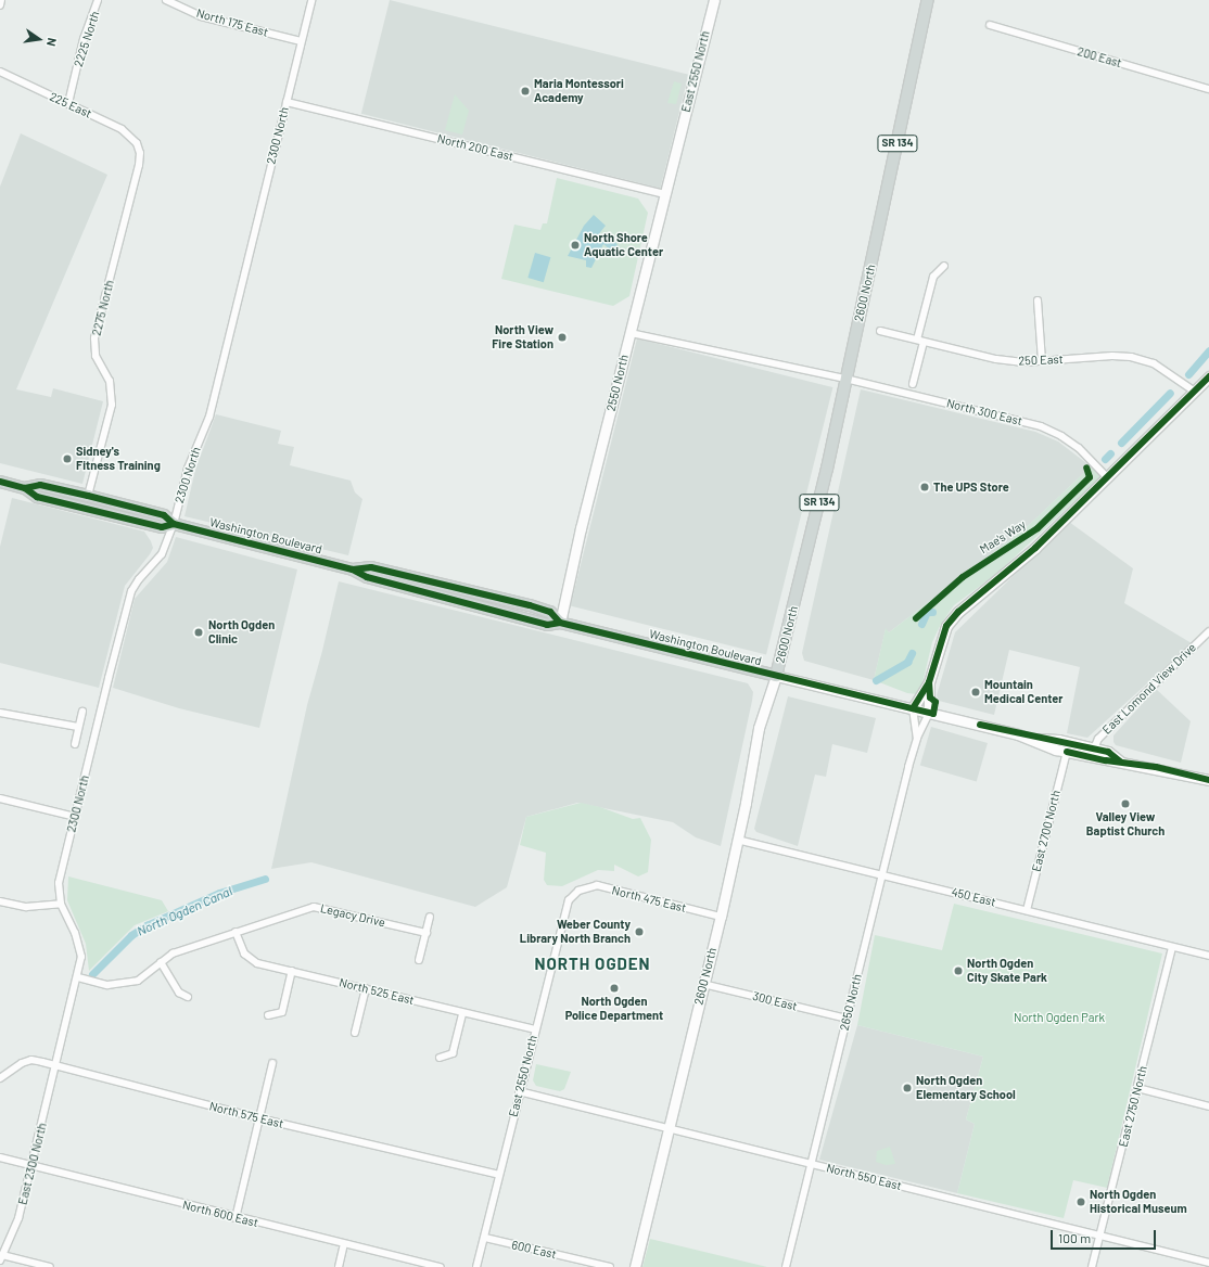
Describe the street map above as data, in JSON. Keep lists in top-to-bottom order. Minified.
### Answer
{"streets":{"main road":["East 2550 North","SR 134","2600 North","2550 North","Washington Boulevard"],"street":["North 175 East","2225 North","200 East","225 East","2300 North","North 200 East","2275 North","250 East","North 300 East","East Lomond View Drive","East 2700 North","450 East","North 475 East","Legacy Drive","North 525 East","300 East","2650 North","East 2750 North","North 575 East","East 2300 North","North 550 East","North 600 East","600 East"],"cycle path":["Mae's Way"]},"crossings":[["North 175 East","2300 North"],["2225 North","225 East"],["East 2550 North","2550 North"],["East 2550 North","North 475 East"],["East 2550 North","North 525 East"],["East 2550 North","North 575 East"],["East 2550 North","North 550 East"],["East 2550 North","600 East"],["225 East","2275 North"],["2300 North","North 200 East"],["2300 North","Washington Boulevard"],["2300 North","Legacy Drive"],["2300 North","North 575 East"],["2300 North","East 2300 North"],["North 200 East","2550 North"],["2600 North","North 300 East"],["2600 North","Washington Boulevard"],["2600 North","450 East"],["2600 North","North 475 East"],["2600 North","300 East"],["2600 North","North 550 East"],["2275 North","Washington Boulevard"],["2550 North","North 300 East"],["2550 North","Washington Boulevard"],["Washington Boulevard","2650 North"],["East 2700 North","450 East"],["450 East","2650 North"],["450 East","East 2750 North"],["Legacy Drive","North 525 East"],["300 East","2650 North"],["2650 North","North 550 East"],["East 2750 North","North 550 East"],["North 575 East","East 2300 North"],["East 2300 North","North 600 East"]],"districts":["NORTH OGDEN"],"water":["North Ogden Canal"],"parks":["North Ogden Park"],"places":["Maria Montessori Academy","North Shore Aquatic Center","North View Fire Station","Sidney's Fitness Training","The UPS Store","North Ogden Clinic","Mountain Medical Center","Valley View Baptist Church","Weber County Library North Branch","North Ogden City Skate Park","North Ogden Police Department","North Ogden Elementary School","North Ogden Historical Museum"],"scale_bar":"100 m","north":"right"}
